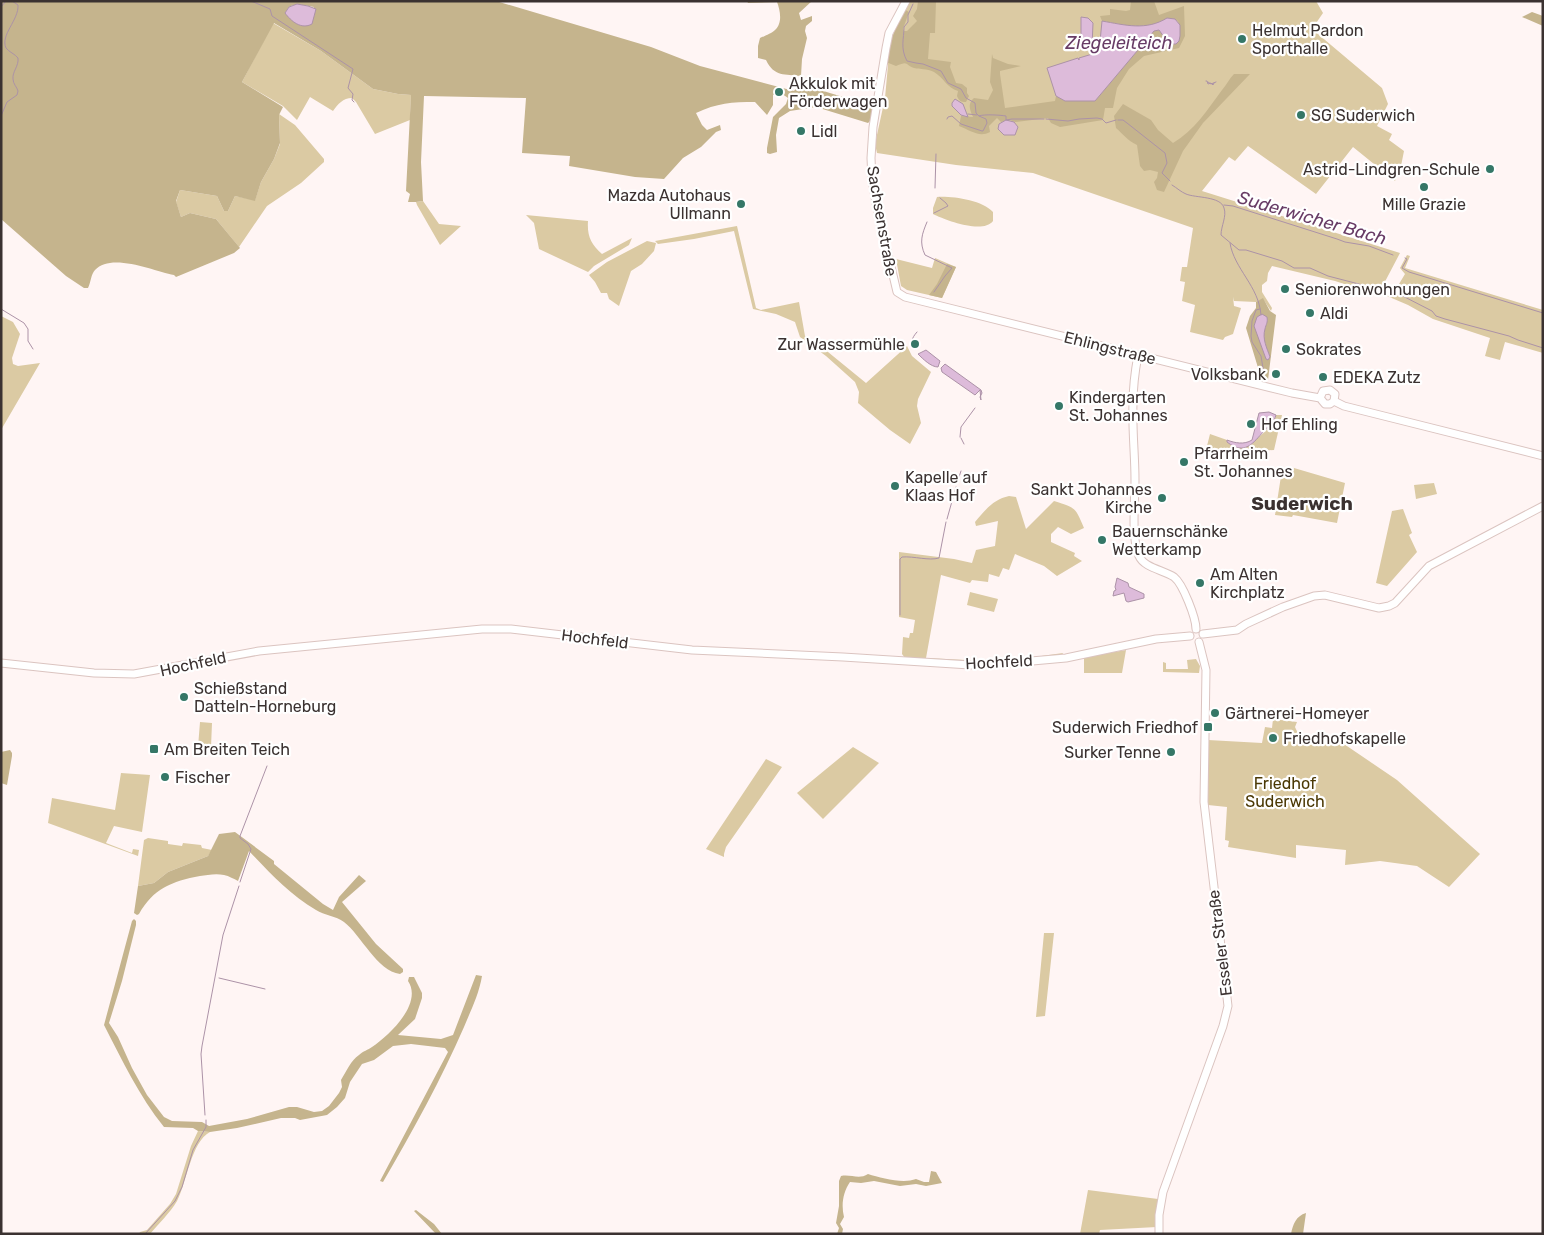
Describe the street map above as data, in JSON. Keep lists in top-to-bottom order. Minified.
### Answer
{"streets":{"street":["Sachsenstraße","Ehlingstraße","Hochfeld","Esseler Straße"]},"crossings":[["Sachsenstraße","Ehlingstraße"],["Hochfeld","Esseler Straße"]],"districts":["Suderwich"],"water":["Ziegeleiteich","Suderwicher Bach"],"parks":["Friedhof Suderwich"],"places":{"other":["Helmut Pardon Sporthalle","Akkulok mit Förderwagen","SG Suderwich","Lidl","Astrid-Lindgren-Schule","Mille Grazie","Mazda Autohaus Ullmann","Seniorenwohnungen","Aldi","Zur Wassermühle","Sokrates","Volksbank","EDEKA Zutz","Kindergarten St. Johannes","Hof Ehling","Pfarrheim St. Johannes","Kapelle auf Klaas Hof","Sankt Johannes Kirche","Bauernschänke Wetterkamp","Am Alten Kirchplatz","Schießstand Datteln-Horneburg","Gärtnerei-Homeyer","Friedhofskapelle","Surker Tenne","Fischer"],"transit":["Suderwich Friedhof","Am Breiten Teich"]}}
